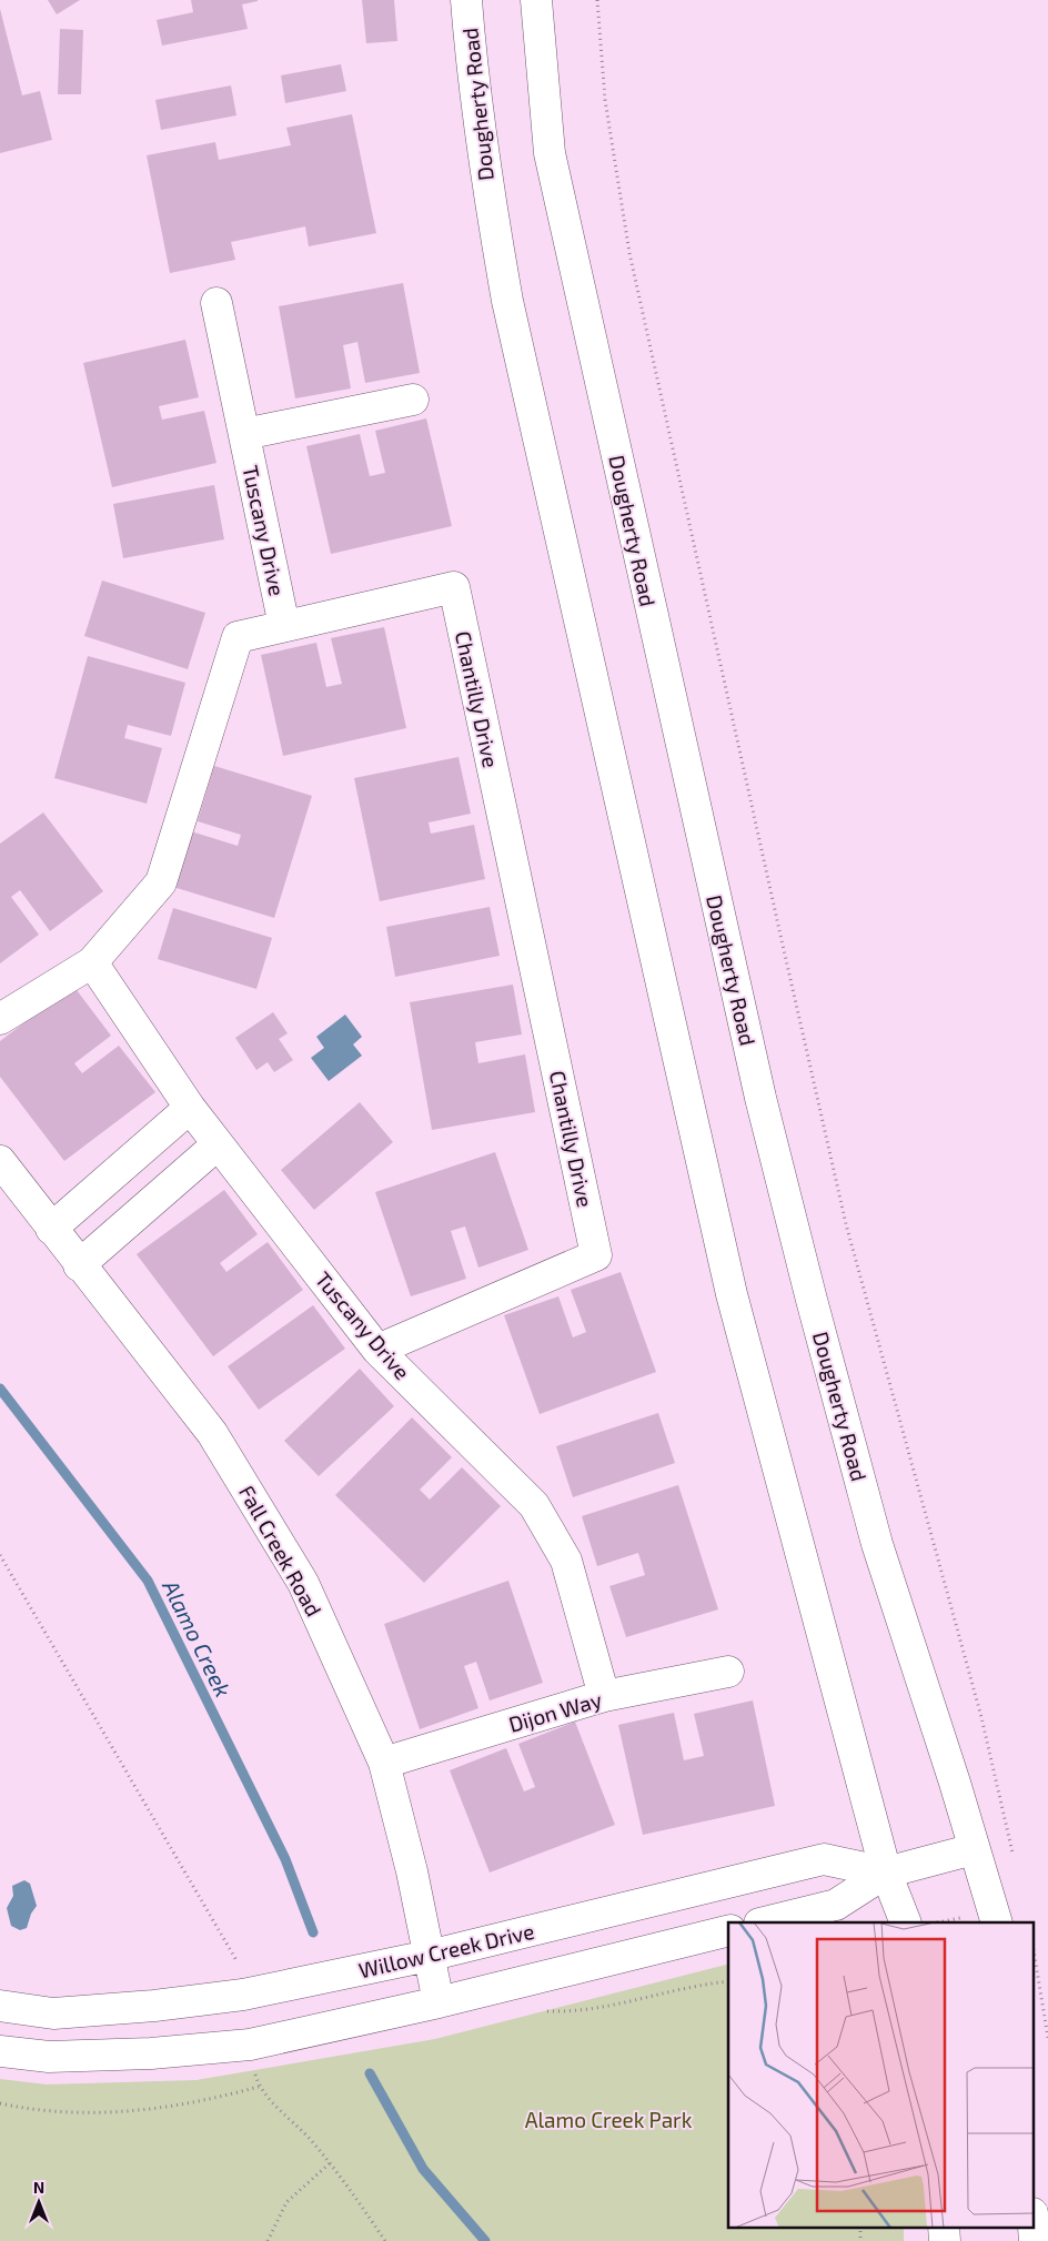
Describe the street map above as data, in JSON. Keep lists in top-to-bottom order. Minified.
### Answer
{"streets":{"street":["Dougherty Road","Tuscany Drive","Chantilly Drive","Fall Creek Road","Dijon Way","Willow Creek Drive"]},"crossings":[["Dougherty Road","Willow Creek Drive"],["Tuscany Drive","Chantilly Drive"],["Tuscany Drive","Dijon Way"],["Fall Creek Road","Dijon Way"],["Fall Creek Road","Willow Creek Drive"]],"water":["Alamo Creek"],"parks":["Alamo Creek Park"],"north":"top"}
